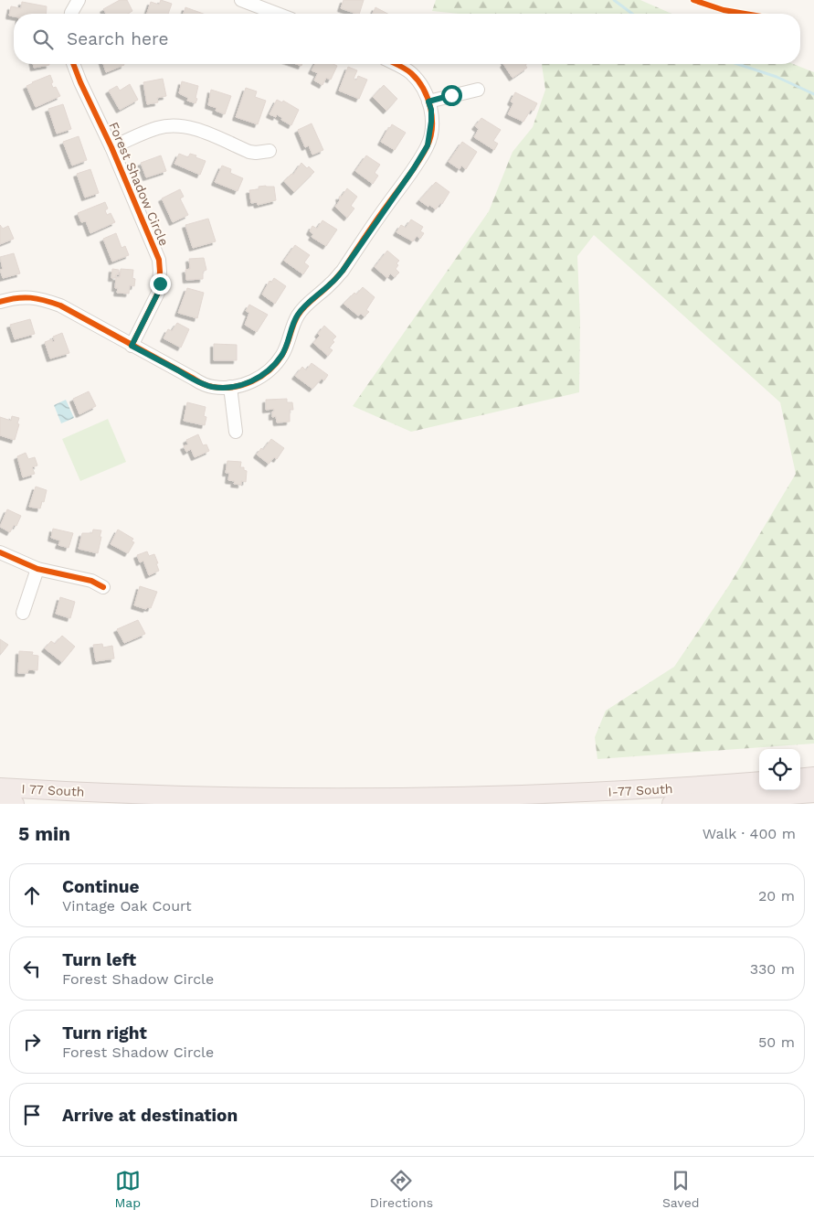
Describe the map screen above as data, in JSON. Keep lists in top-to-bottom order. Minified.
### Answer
{"streets":{"highway":["I 77 South","I-77 South"],"street":["Forest Shadow Circle"]},"crossings":[["I 77 South","I-77 South"]],"page":{"search":"Search here","heading":["5 min","Walk · 400 m"],"list":[["Continue","Vintage Oak Court","20 m"],["Turn left","Forest Shadow Circle","330 m"],["Turn right","Forest Shadow Circle","50 m"],"Arrive at destination"],"nav":["Map","Directions","Saved"]}}
